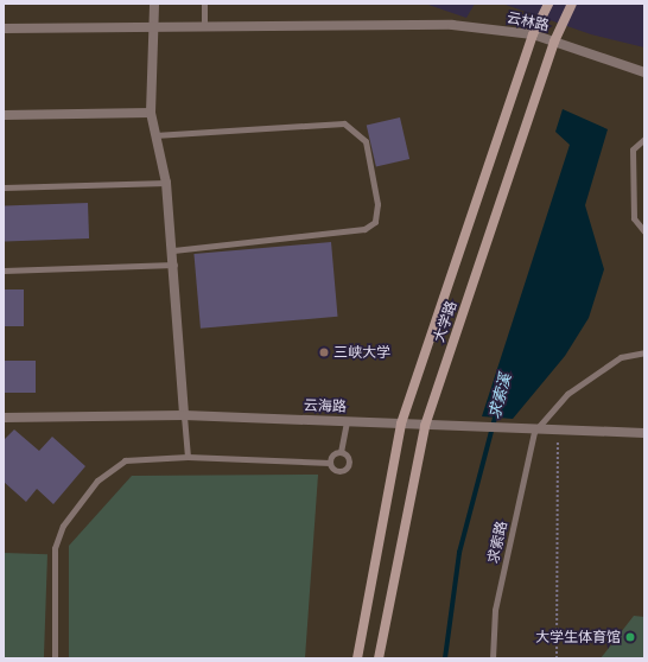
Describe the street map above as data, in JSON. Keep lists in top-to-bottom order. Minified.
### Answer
{"streets":{"main road":["大学路"],"street":["云林路","云海路"],"lane":["求索路"]},"crossings":[["云林路","大学路"],["大学路","云海路"],["云海路","求索路"]],"water":["求索溪"],"places":["三峡大学","大学生体育馆"]}
